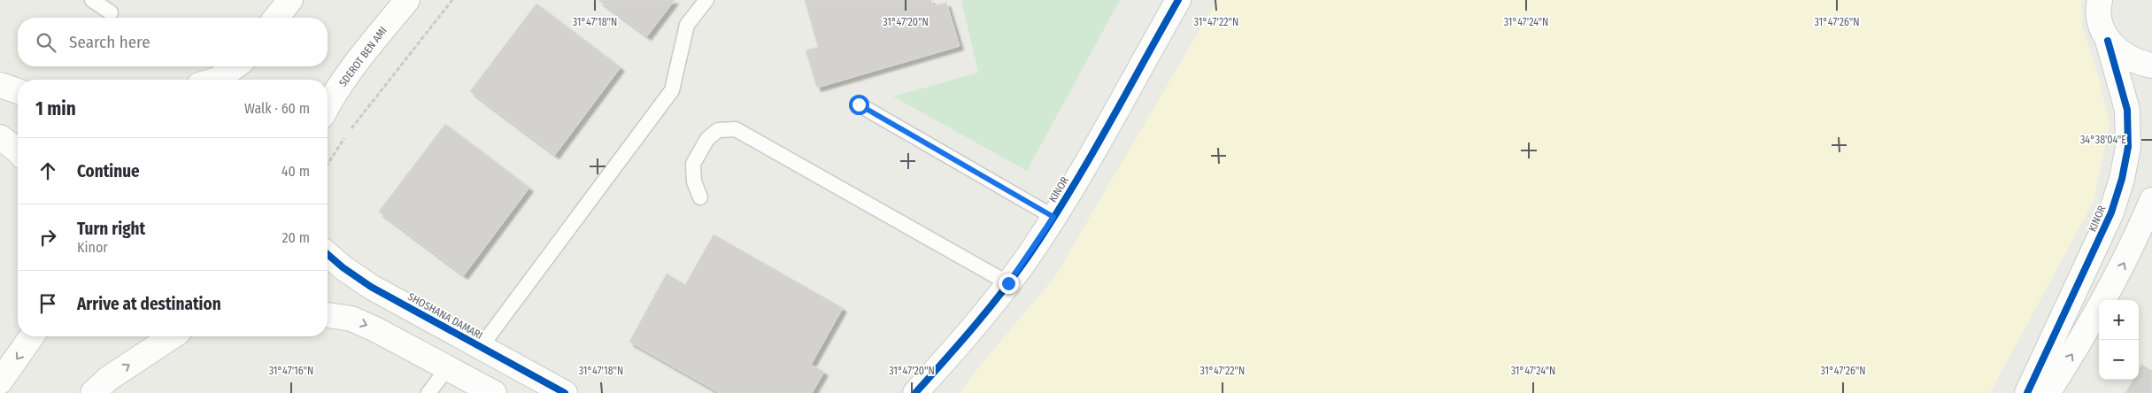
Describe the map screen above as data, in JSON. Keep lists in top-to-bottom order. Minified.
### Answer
{"streets":{"street":["SDEROT BEN AMI","KINOR","SHOSHANA DAMARI"]},"page":{"search":"Search here","heading":["1 min","Walk · 60 m"],"list":[["Continue","40 m"],["Turn right","Kinor","20 m"],"Arrive at destination"],"map_buttons":["+","−"]},"coordinates":["31°47'18\"N","31°47'20\"N","31°47'22\"N","31°47'24\"N","31°47'26\"N","34°38'04\"E","31°47'16\"N"]}
